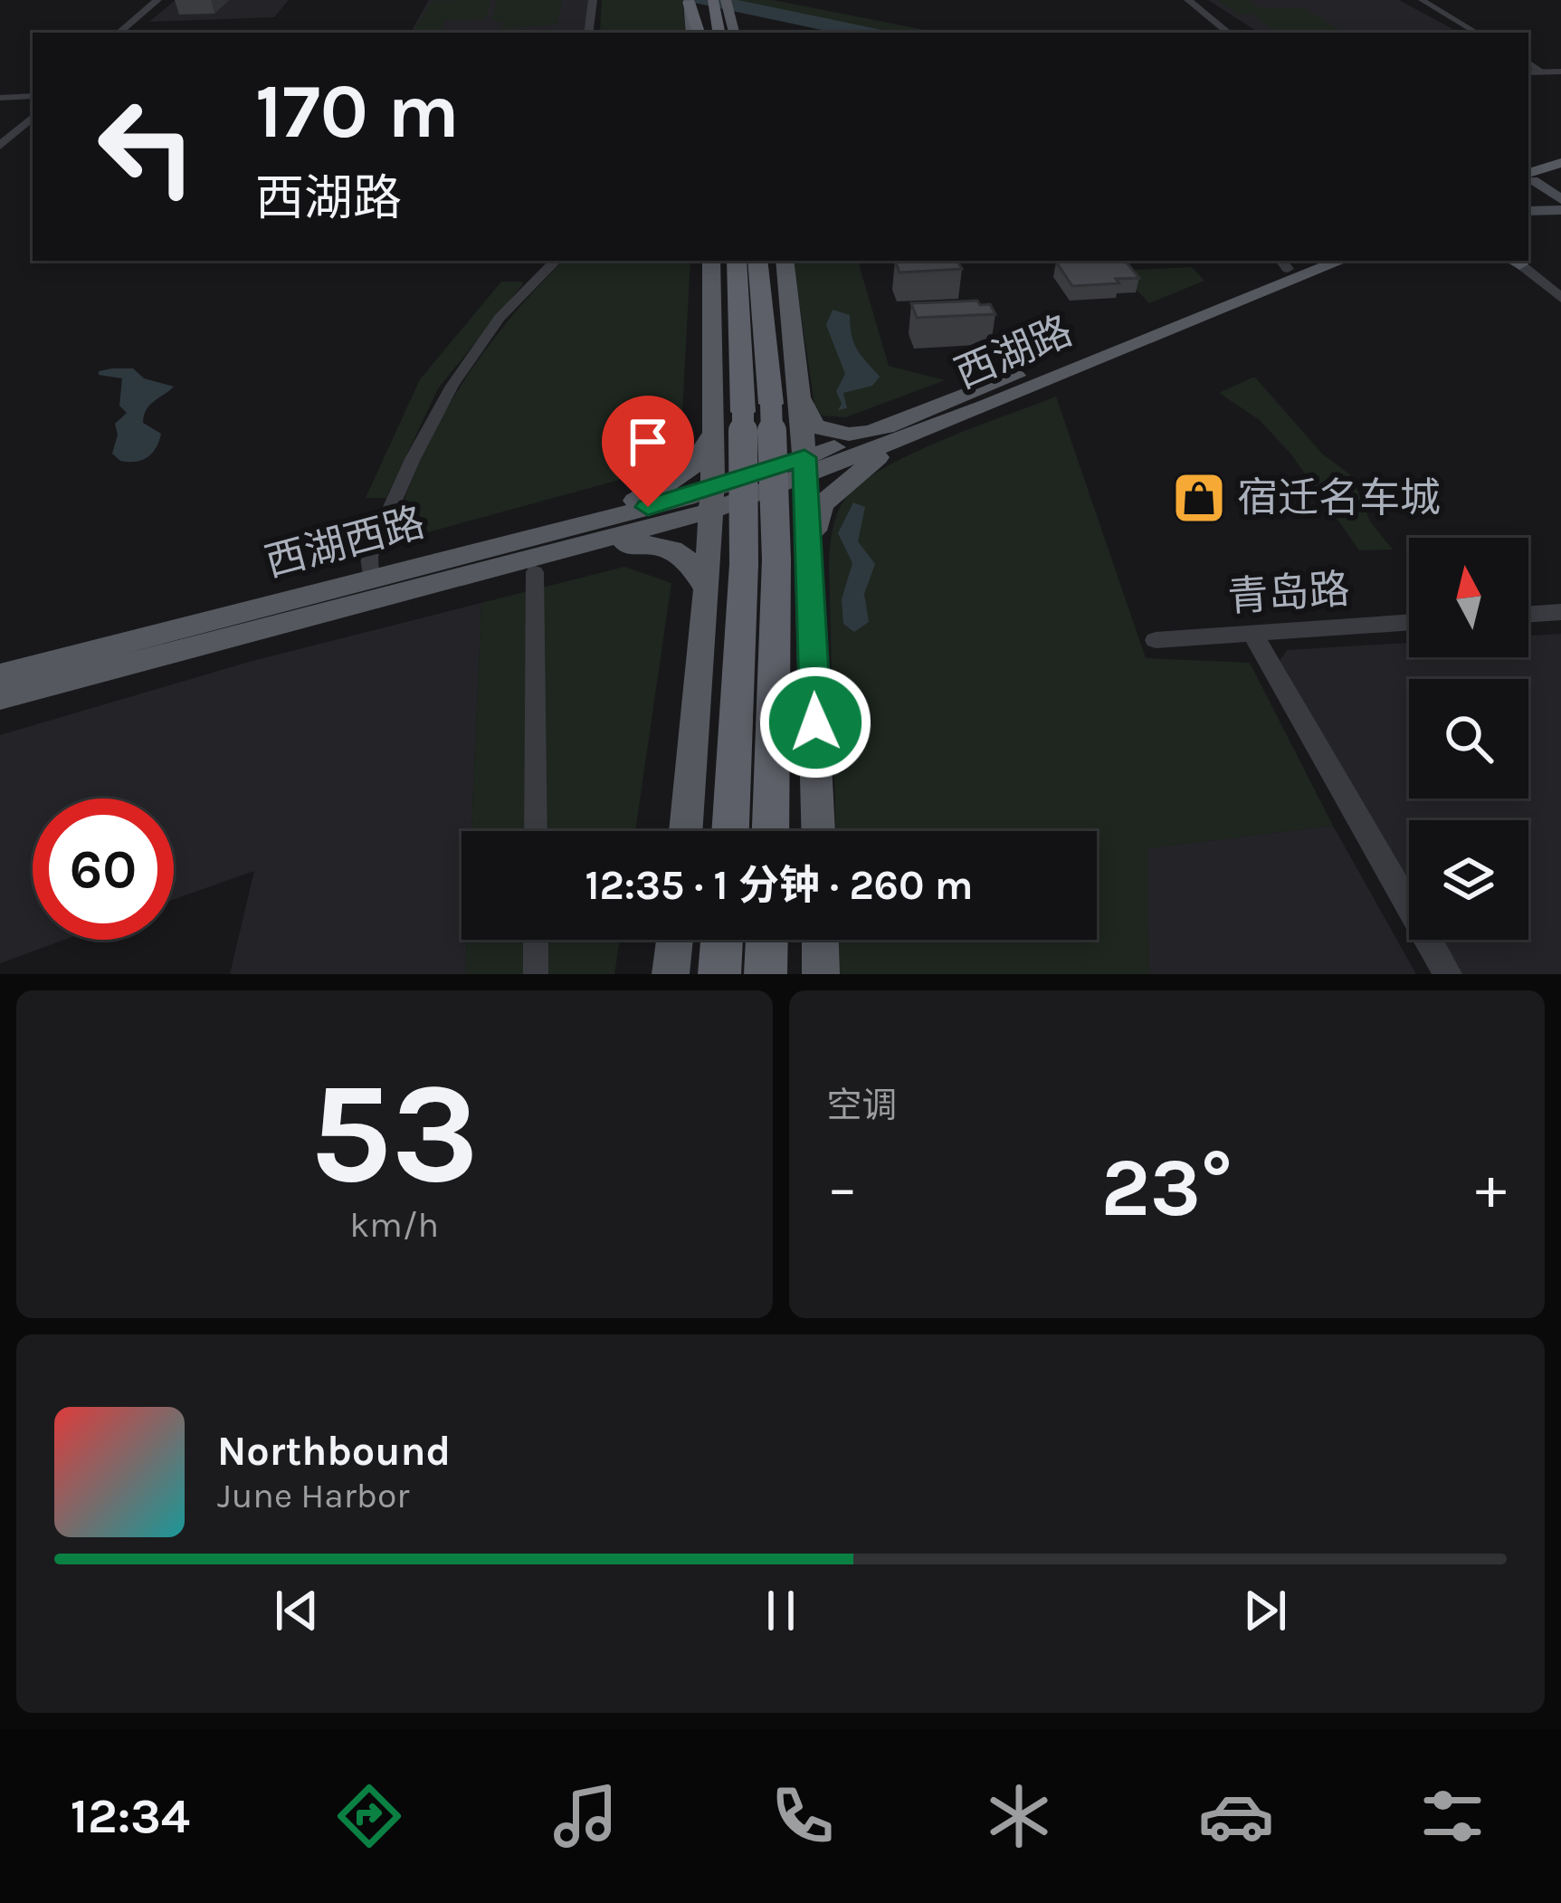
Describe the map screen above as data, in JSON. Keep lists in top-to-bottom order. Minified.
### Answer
{"streets":{"main road":["西湖路","西湖西路"],"street":["青岛路"]},"crossings":[["西湖路","西湖西路"]],"places":{"shop":["宿迁名车城"]},"north":"top","page":{"turn":["170 m","西湖路"],"limit":"60","trip":"12:35 · 1 分钟 · 260 m","tile":[["53","km/h"],"空调"],"heat":["−","23°","+"],"song":["Northbound","June Harbor"],"tabs":"12:34"}}
